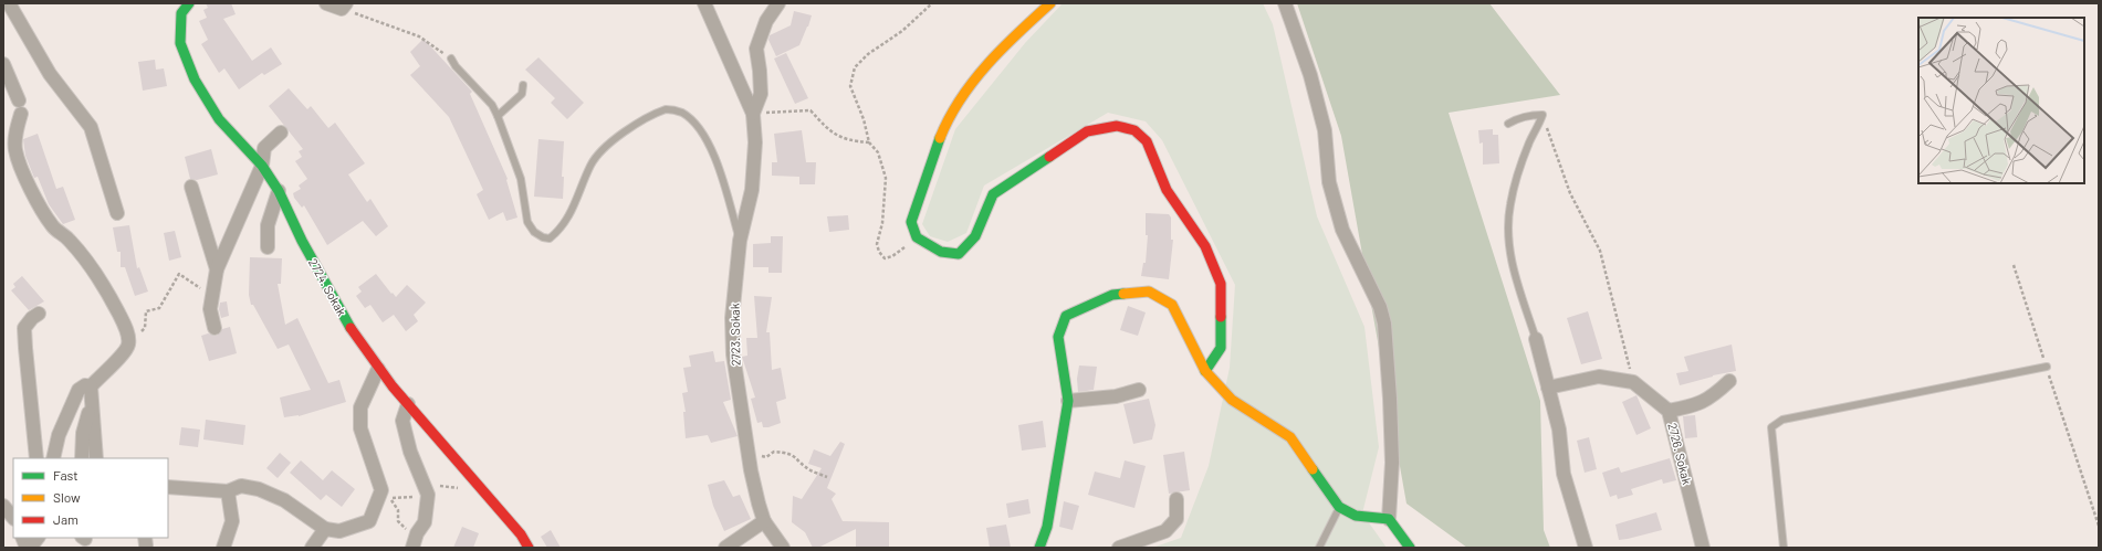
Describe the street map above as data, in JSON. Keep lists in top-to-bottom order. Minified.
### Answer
{"streets":{"street":["2724. Sokak","2723. Sokak","2726. Sokak"]},"legend":["Fast","Slow","Jam"]}
